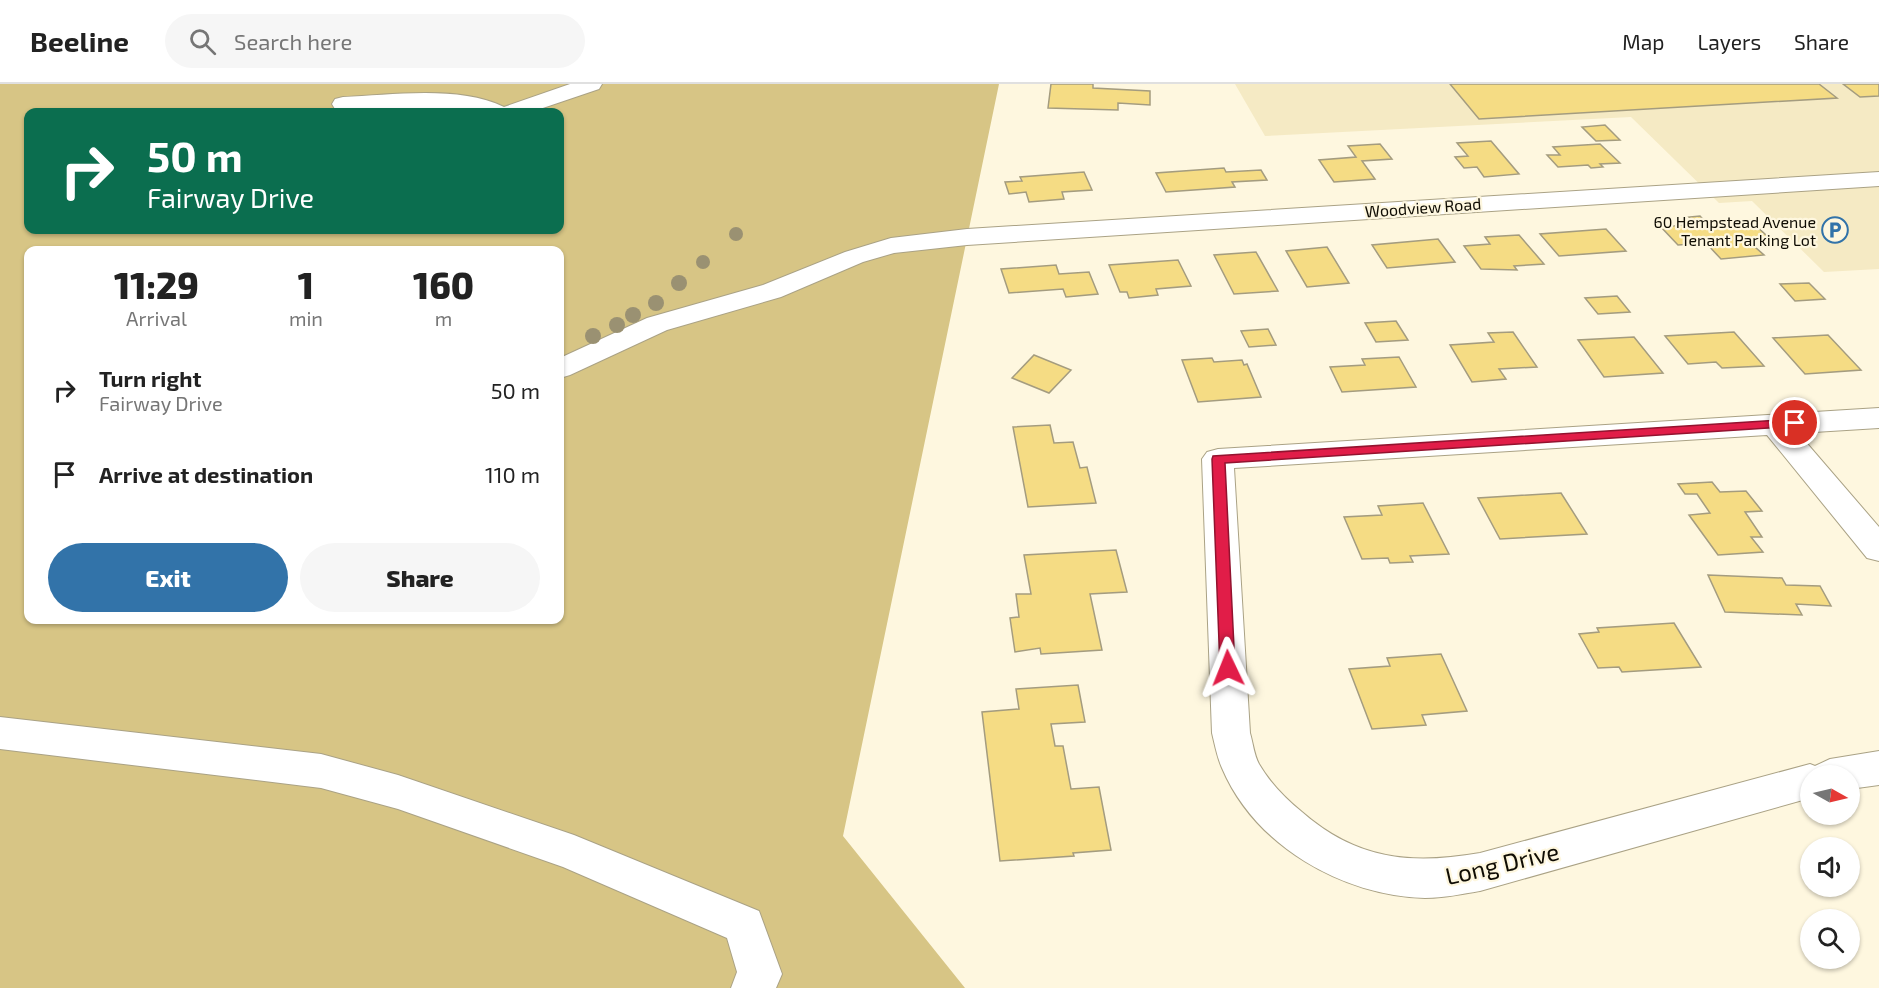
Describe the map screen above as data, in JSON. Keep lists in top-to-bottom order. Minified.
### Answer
{"streets":{"street":["Woodview Road","Long Drive"]},"places":{"parking":["60 Hempstead Avenue Tenant Parking Lot"]},"north":"right","page":{"header":"Beeline","search":"Search here","nav":["Map","Layers","Share"],"turn":["50 m","Fairway Drive"],"eta":["11:29","Arrival","1","min","160","m"],"list":[{"name":"Turn right","note":"Fairway Drive","value":"50 m"},{"name":"Arrive at destination","value":"110 m"}],"buttons":["Exit","Share"]}}
